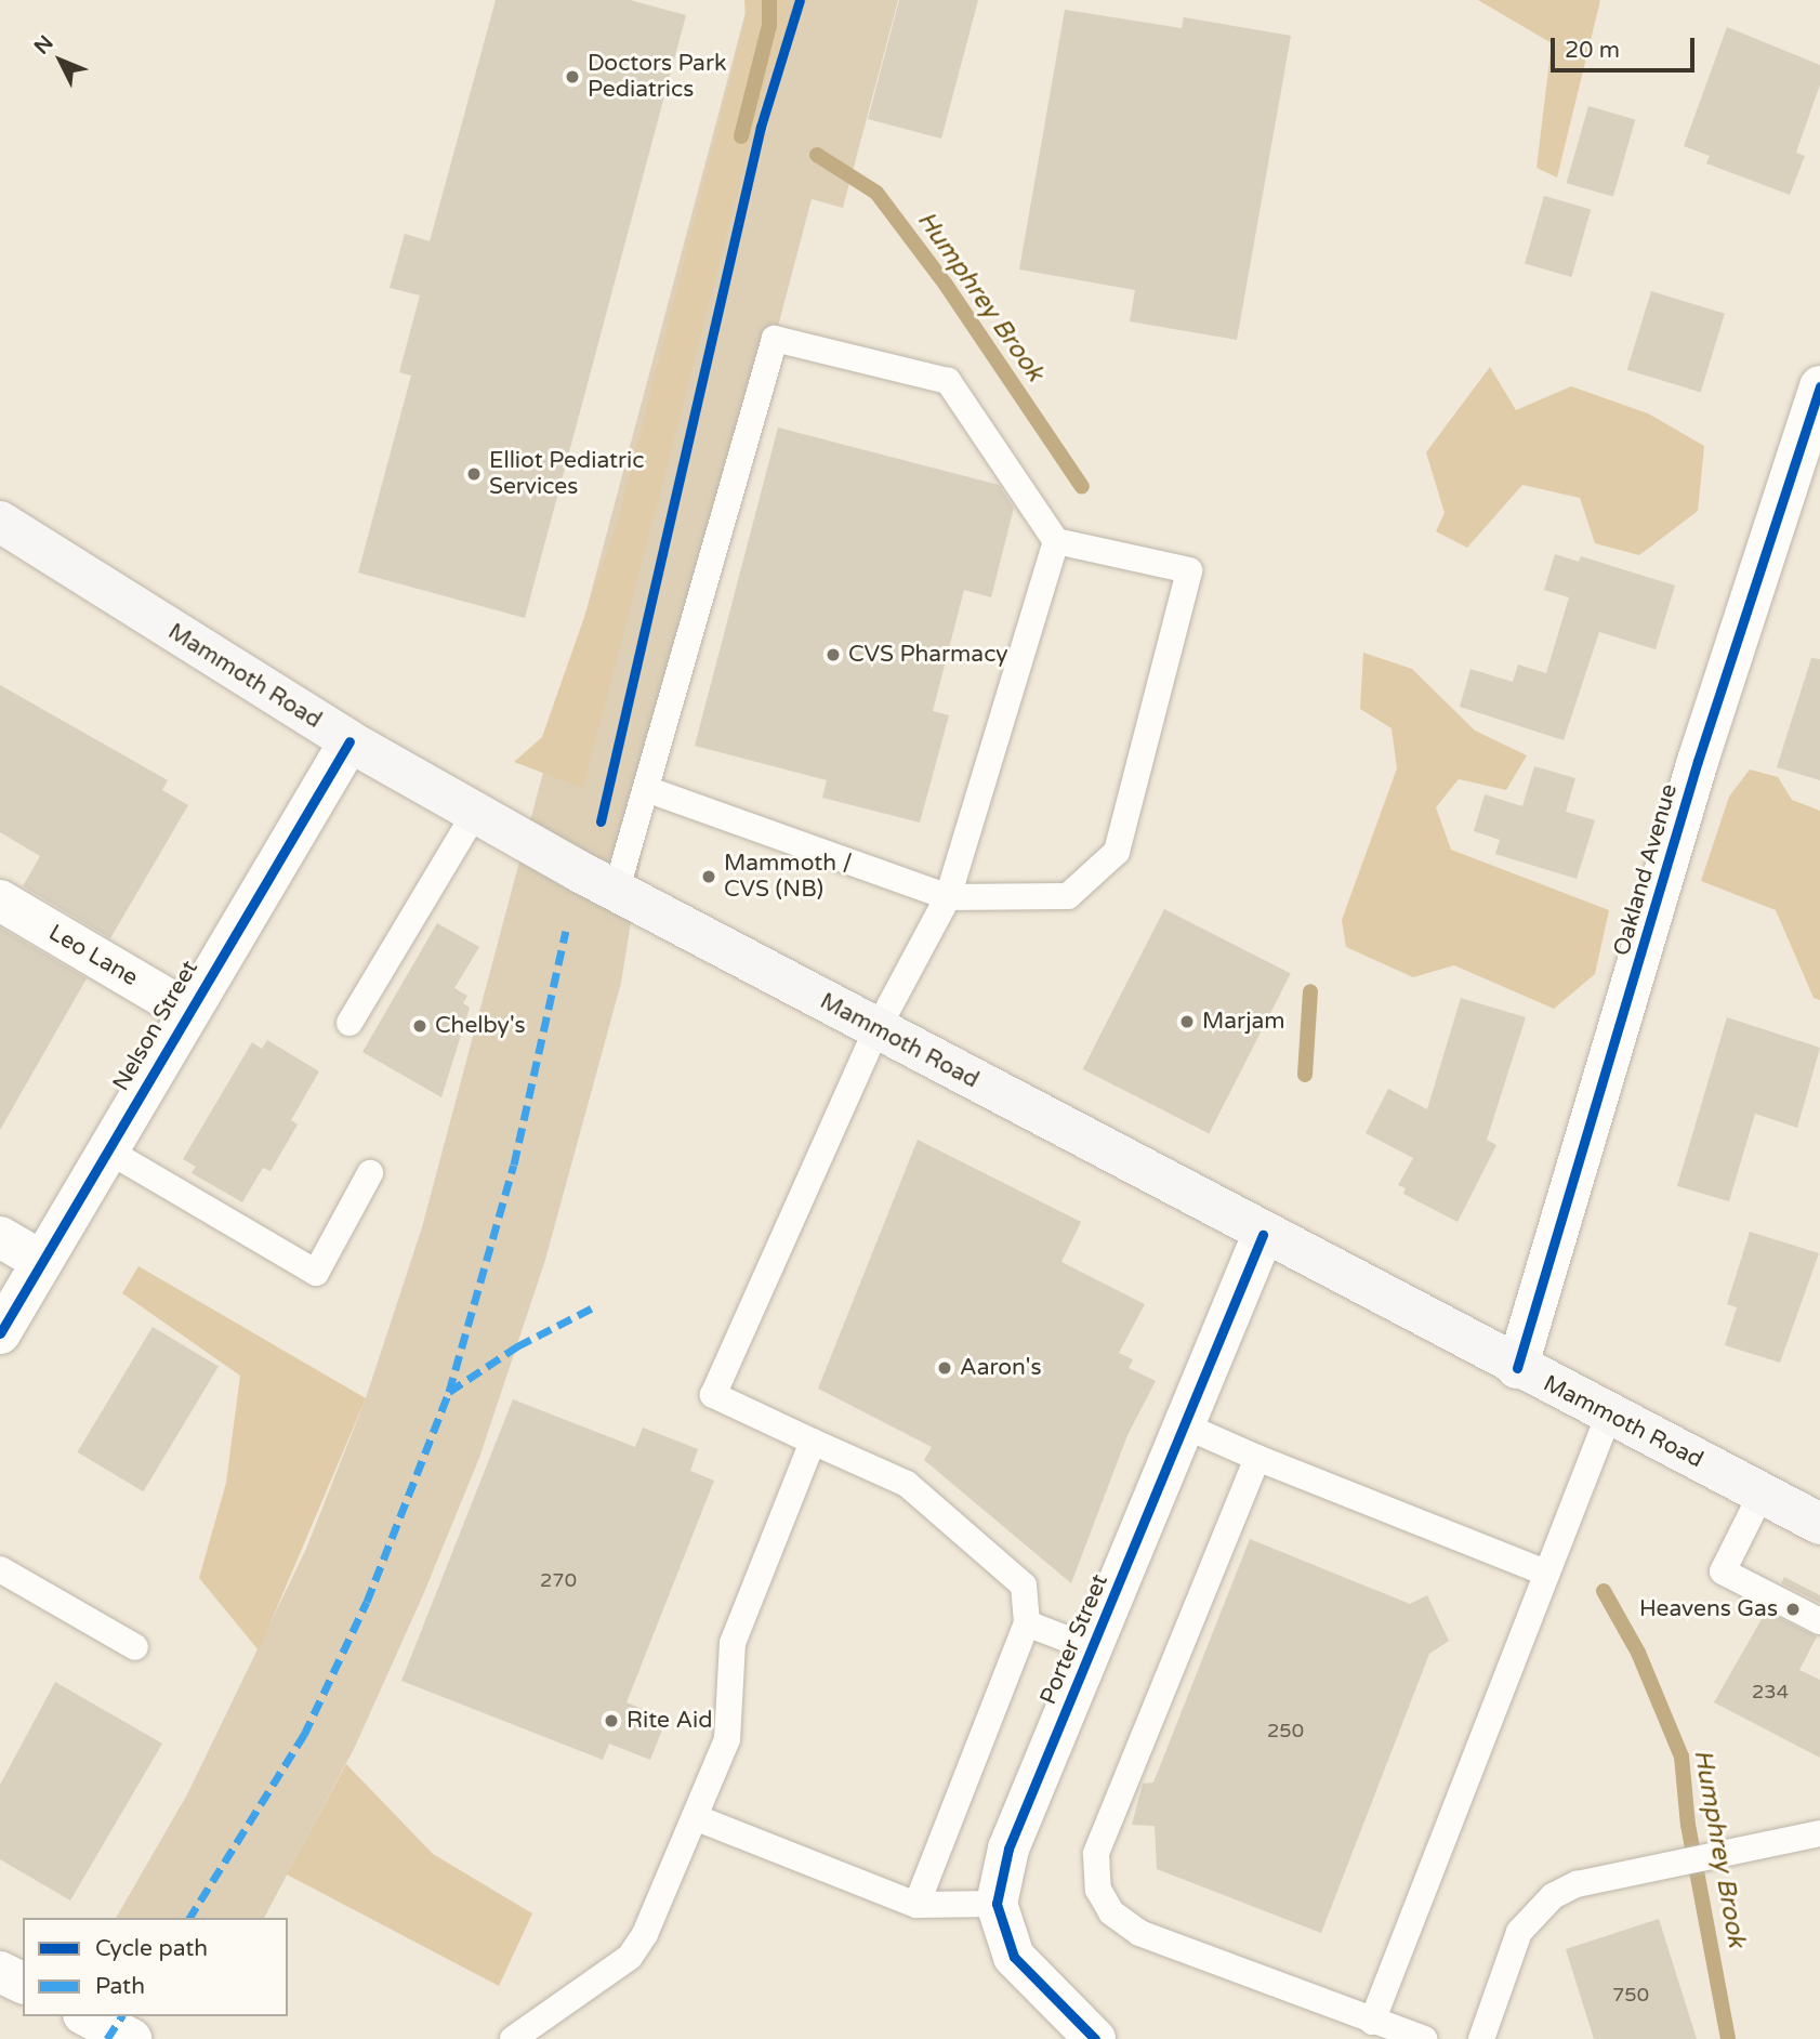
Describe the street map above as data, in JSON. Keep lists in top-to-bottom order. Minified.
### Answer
{"streets":{"main road":["Mammoth Road"],"street":["Oakland Avenue","Leo Lane","Nelson Street","Porter Street"]},"crossings":[["Mammoth Road","Oakland Avenue"],["Mammoth Road","Nelson Street"],["Mammoth Road","Porter Street"],["Leo Lane","Nelson Street"]],"water":["Humphrey Brook"],"places":["Doctors Park Pediatrics","Elliot Pediatric Services","CVS Pharmacy","Mammoth / CVS (NB)","Marjam","Chelby's","Aaron's","Heavens Gas","Rite Aid"],"house_numbers":["270","234","250","750"],"legend":["Cycle path","Path"],"scale_bar":"20 m","north":"top left"}
